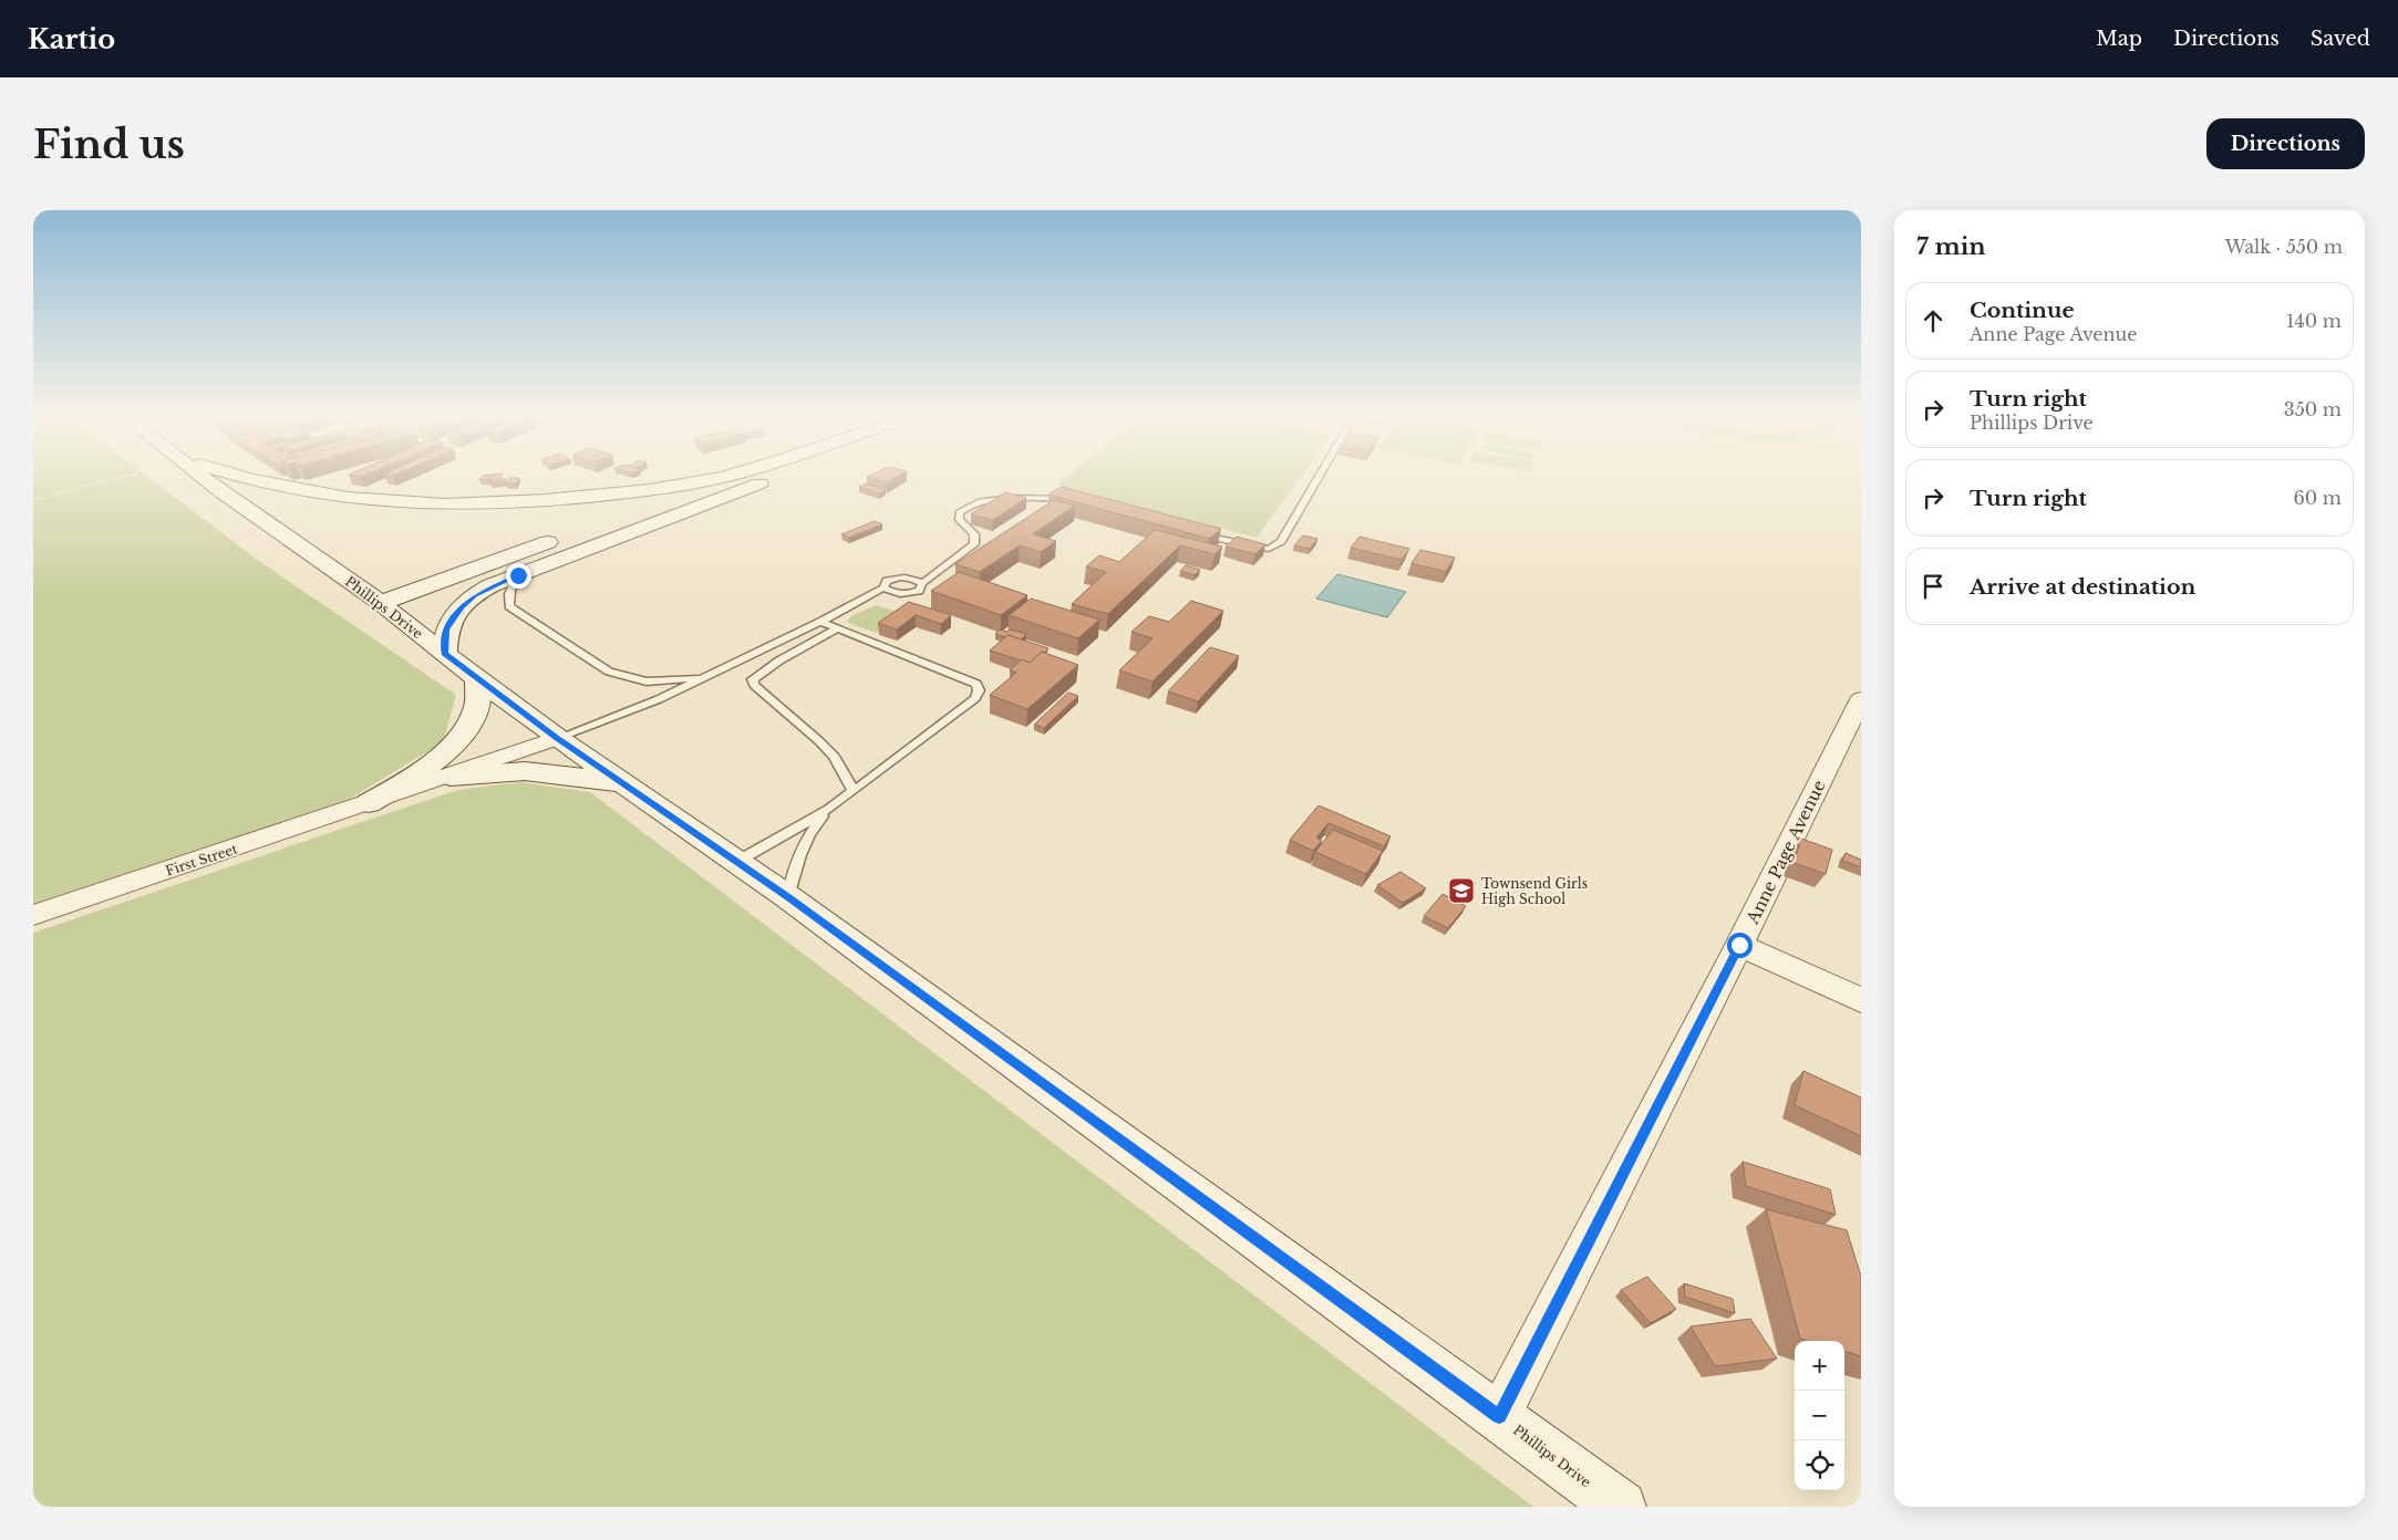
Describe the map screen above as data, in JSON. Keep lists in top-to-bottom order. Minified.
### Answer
{"streets":{"main road":["Phillips Drive"],"street":["Anne Page Avenue","First Street"]},"crossings":[["Phillips Drive","Anne Page Avenue"],["Phillips Drive","First Street"]],"places":{"school or university":["Townsend Girls High School"]},"page":{"header":"Kartio","nav":["Map","Directions","Saved"],"buttons":"Directions","title":"Find us","heading":["7 min","Walk · 550 m"],"list":[["Continue","Anne Page Avenue","140 m"],["Turn right","Phillips Drive","350 m"],["Turn right","60 m"],"Arrive at destination"],"map_buttons":["+","−"]}}
